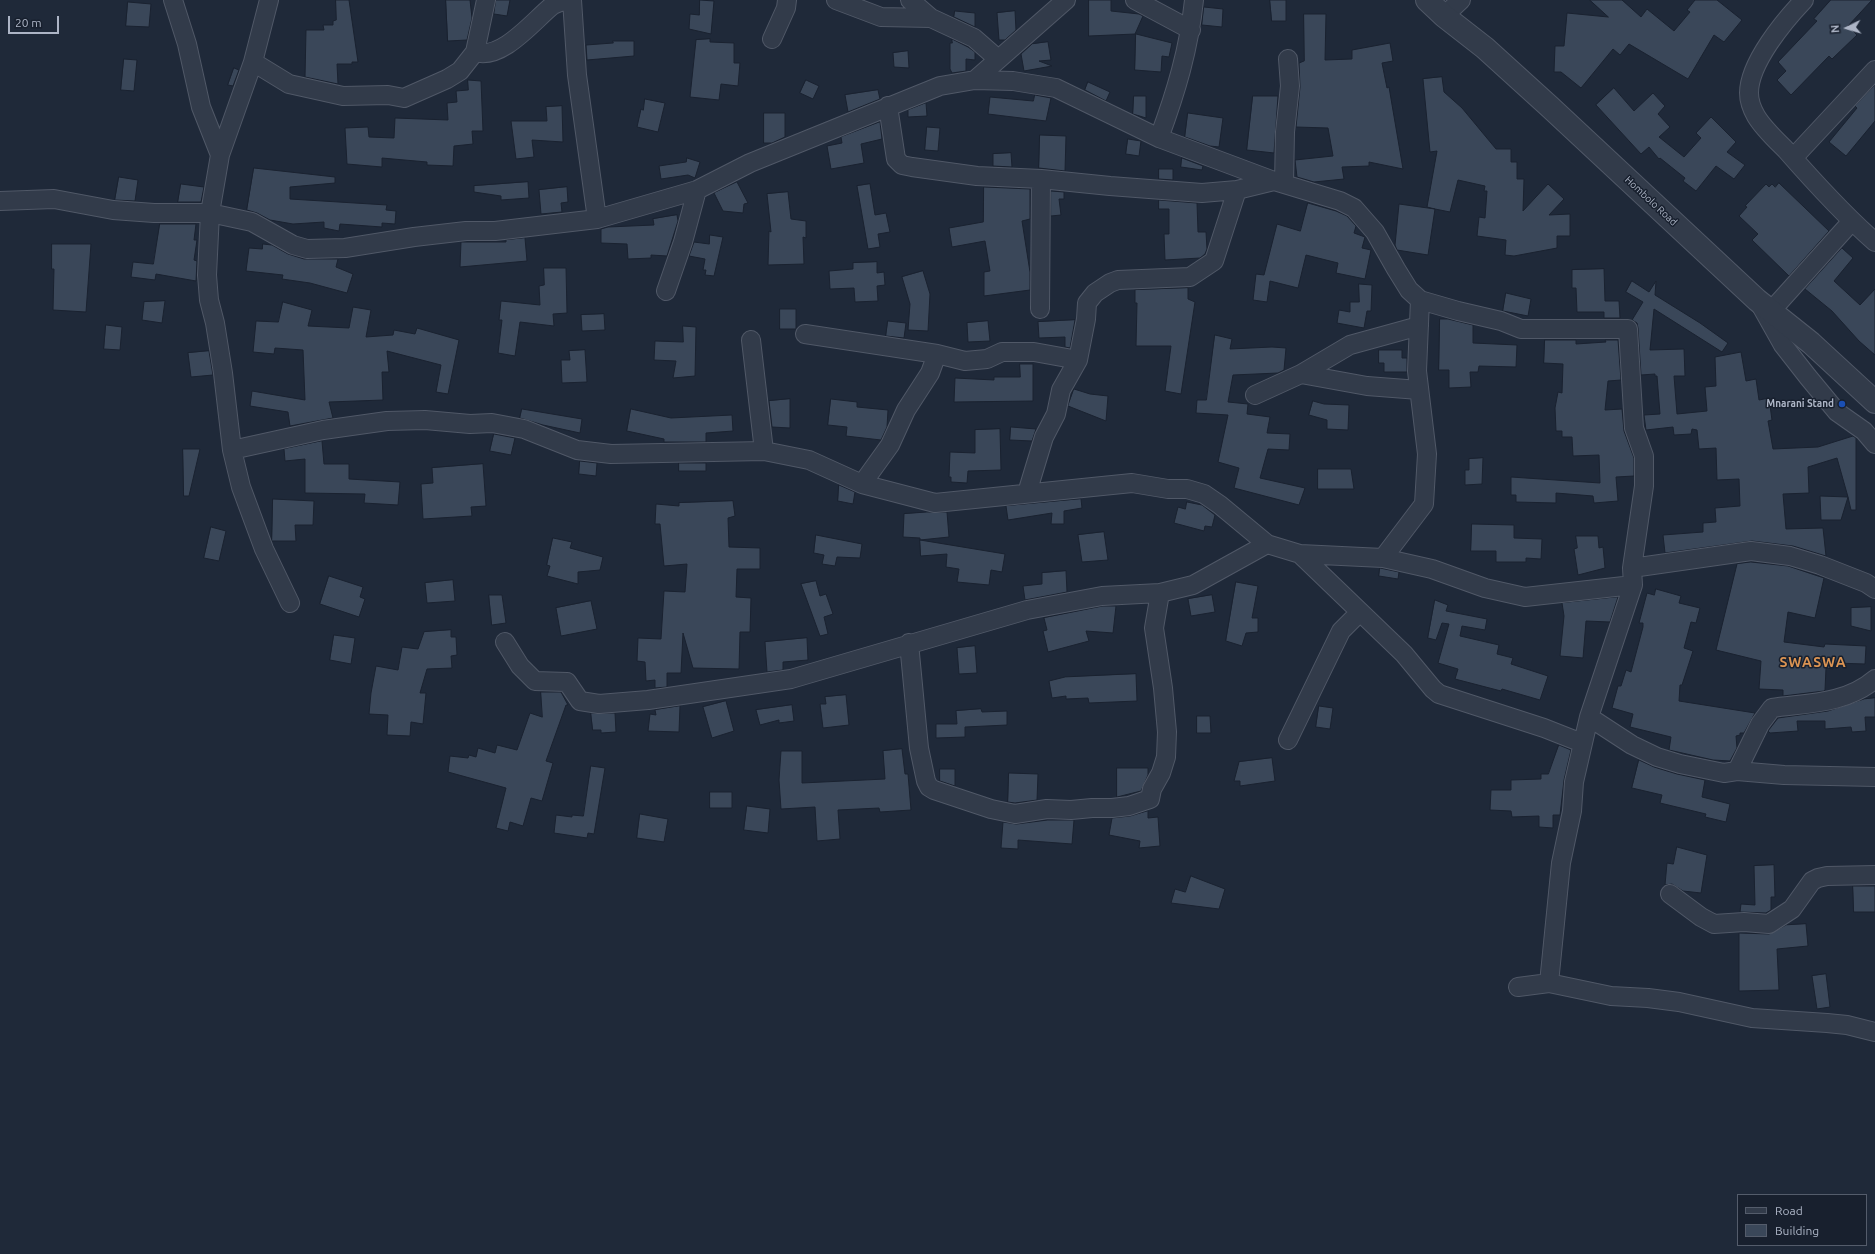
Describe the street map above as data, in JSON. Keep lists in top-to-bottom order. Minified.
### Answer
{"streets":{"street":["Hombolo Road"]},"districts":["SWASWA"],"places":["Mnarani Stand"],"legend":["Road","Building"],"scale_bar":"20 m","north":"left"}
